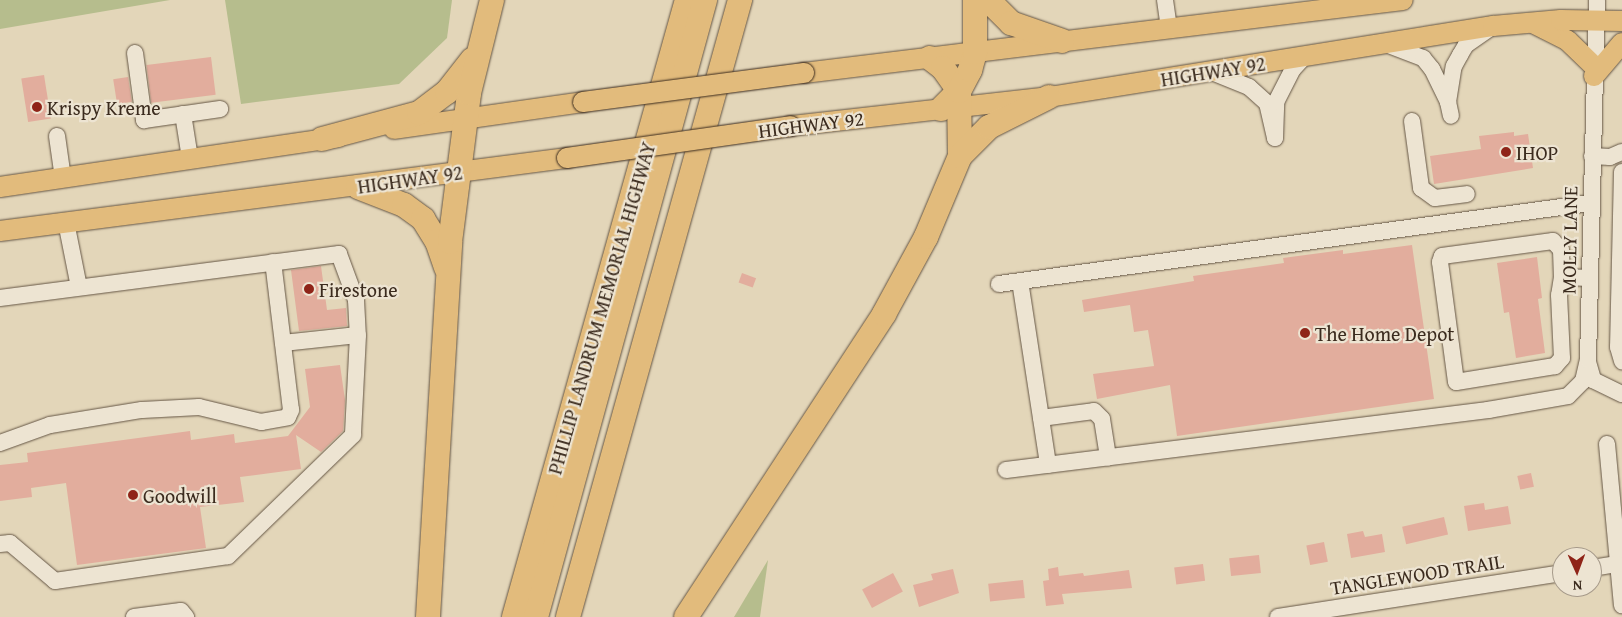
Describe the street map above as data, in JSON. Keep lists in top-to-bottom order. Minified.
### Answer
{"streets":{"highway":["PHILLIP LANDRUM MEMORIAL HIGHWAY"],"main road":["HIGHWAY 92"],"street":["MOLLY LANE","TANGLEWOOD TRAIL"]},"crossings":[["HIGHWAY 92","MOLLY LANE"]],"places":["Krispy Kreme","IHOP","Firestone","The Home Depot","Goodwill"],"north":"bottom"}
